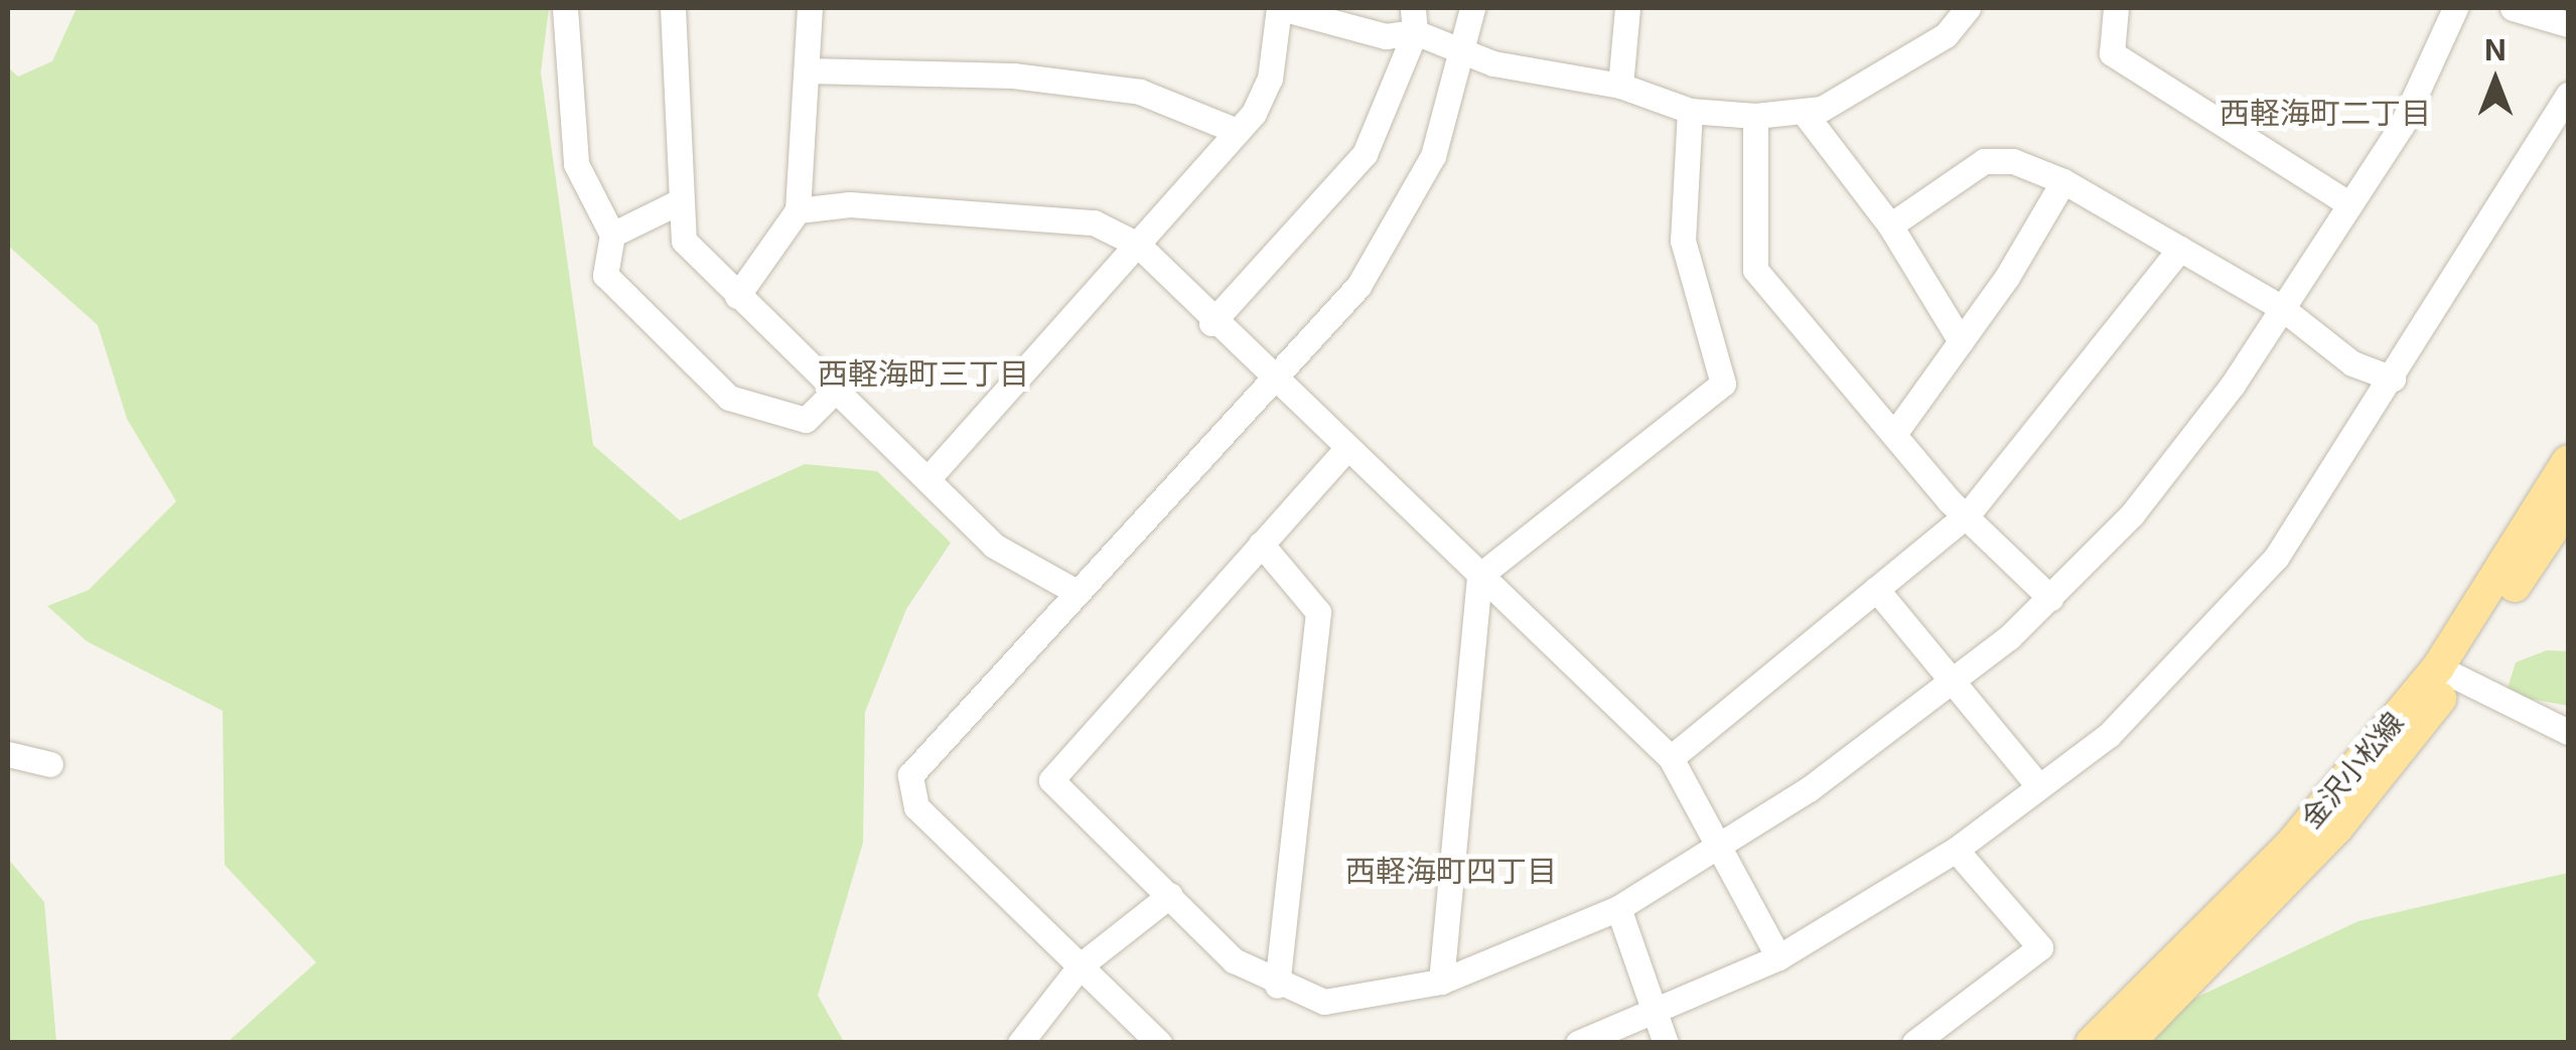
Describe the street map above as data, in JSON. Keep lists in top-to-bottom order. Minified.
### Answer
{"streets":{"main road":["金沢小松線"]},"districts":["西軽海町二丁目","西軽海町三丁目","西軽海町四丁目"],"north":"top"}
